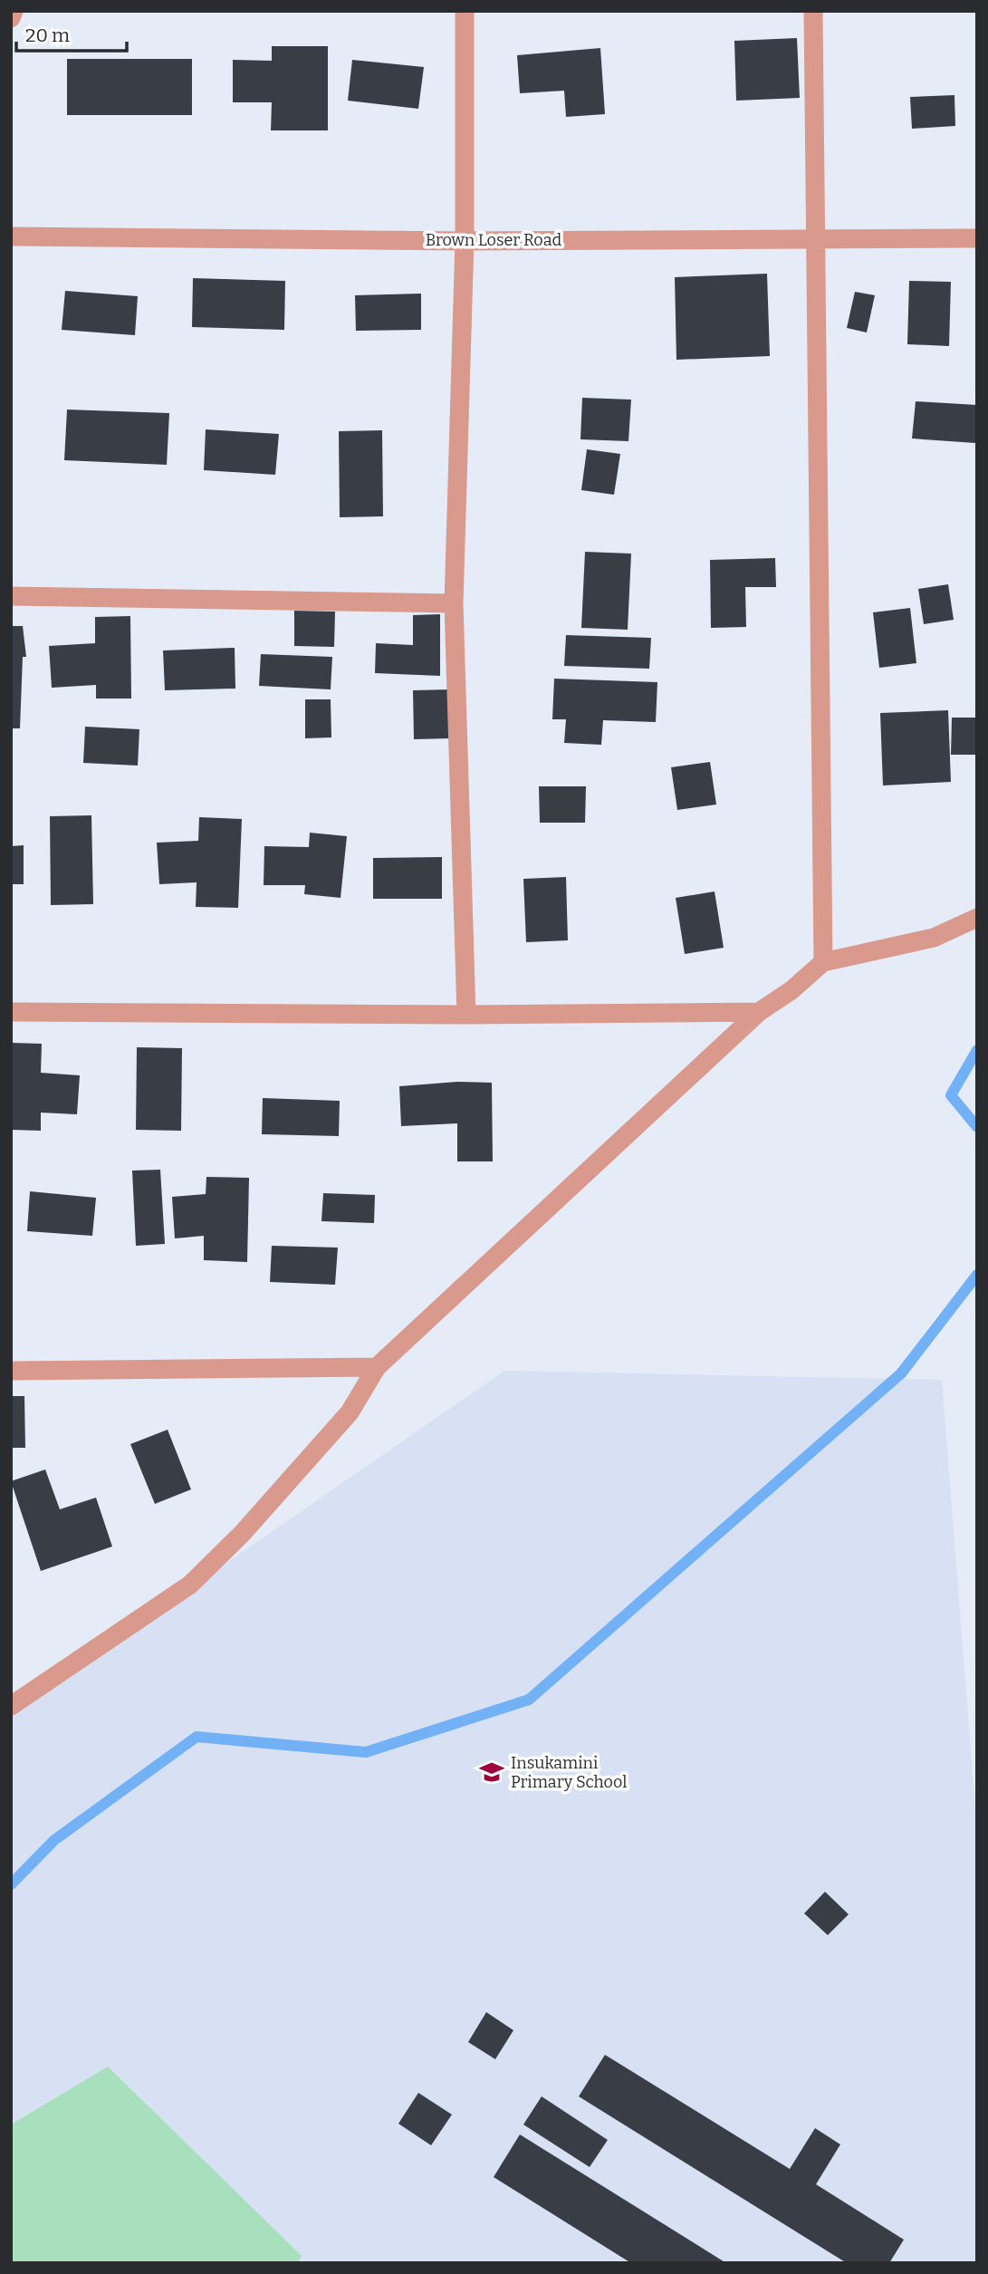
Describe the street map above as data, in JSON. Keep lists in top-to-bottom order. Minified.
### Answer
{"streets":{"street":["Brown Loser Road"]},"places":{"school or university":["Insukamini Primary School"]},"scale_bar":"20 m"}
